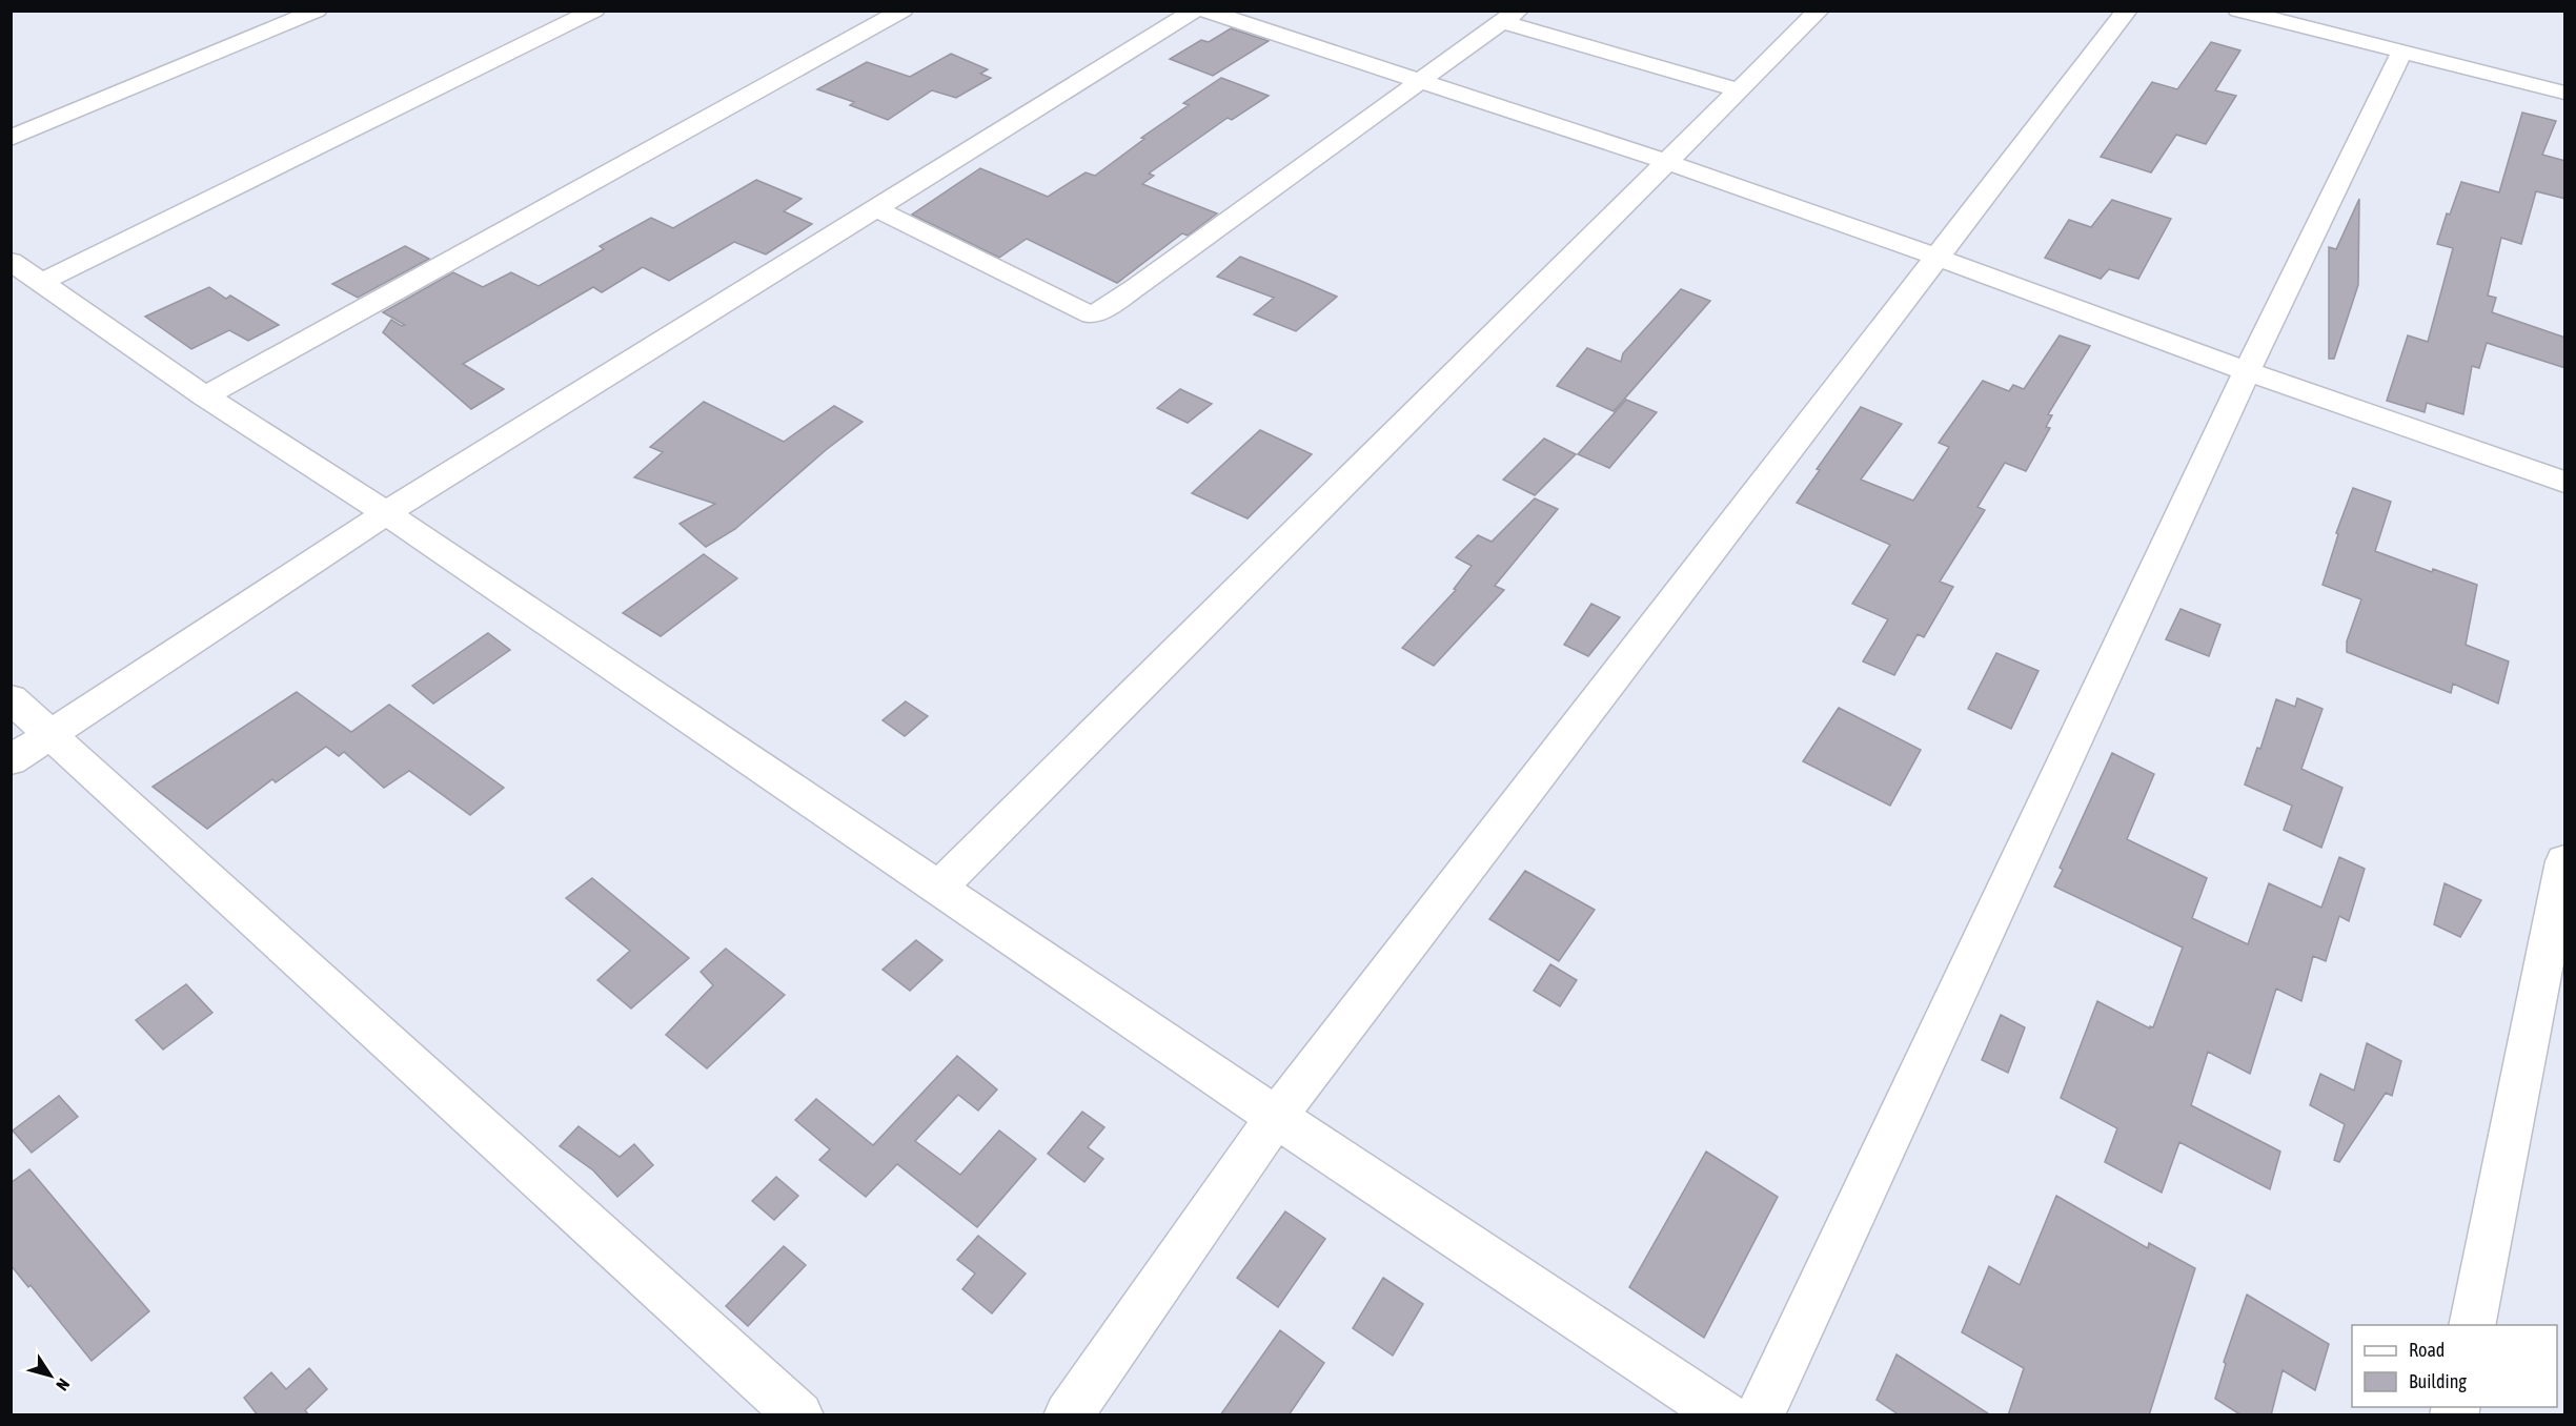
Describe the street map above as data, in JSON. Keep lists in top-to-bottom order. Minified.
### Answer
{"legend":["Road","Building"],"north":"bottom right"}
